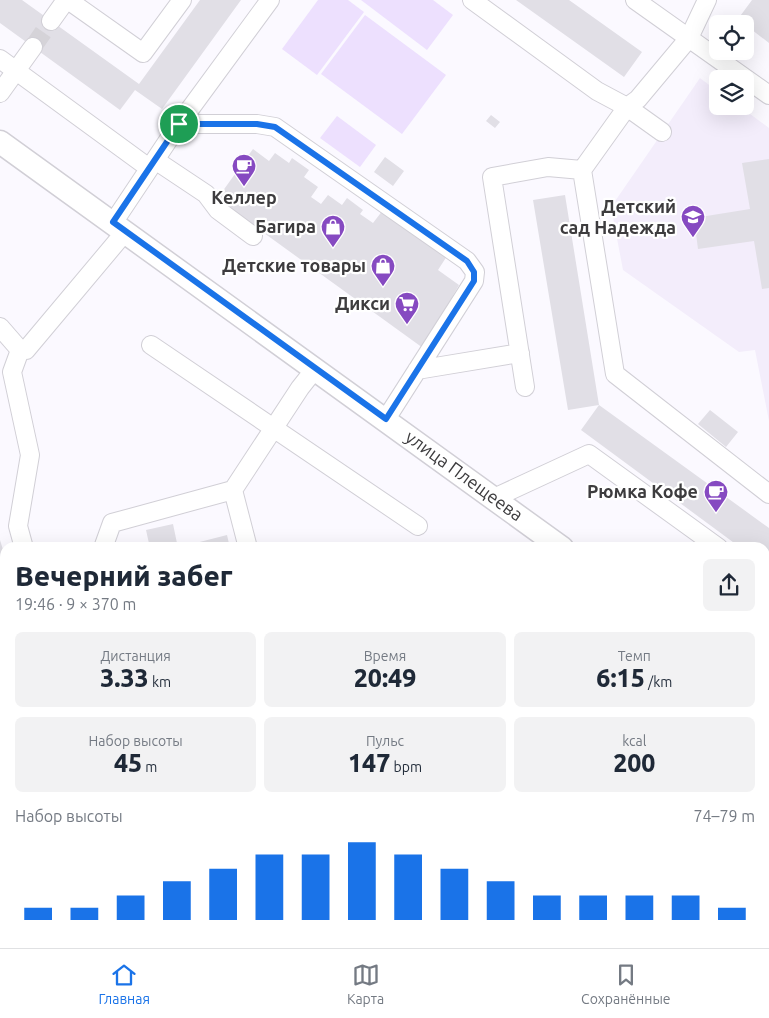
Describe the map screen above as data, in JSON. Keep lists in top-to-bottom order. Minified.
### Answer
{"streets":{"main road":["улица Плещеева"]},"places":{"cafe":["Келлер","Рюмка Кофе"],"school or university":["Детский сад Надежда"],"shop":["Багира","Детские товары"],"supermarket":["Дикси"]},"page":{"heading":["Вечерний забег","19:46 · 9 × 370 m"],"stats":[["Дистанция","3.33 km"],["Время","20:49"],["Темп","6:15 /km"],["Набор высоты","45 m"],["Пульс","147 bpm"],["kcal","200"]],"chart":["Набор высоты","74–79 m"],"tabs":["Главная","Карта","Сохранённые"]}}
